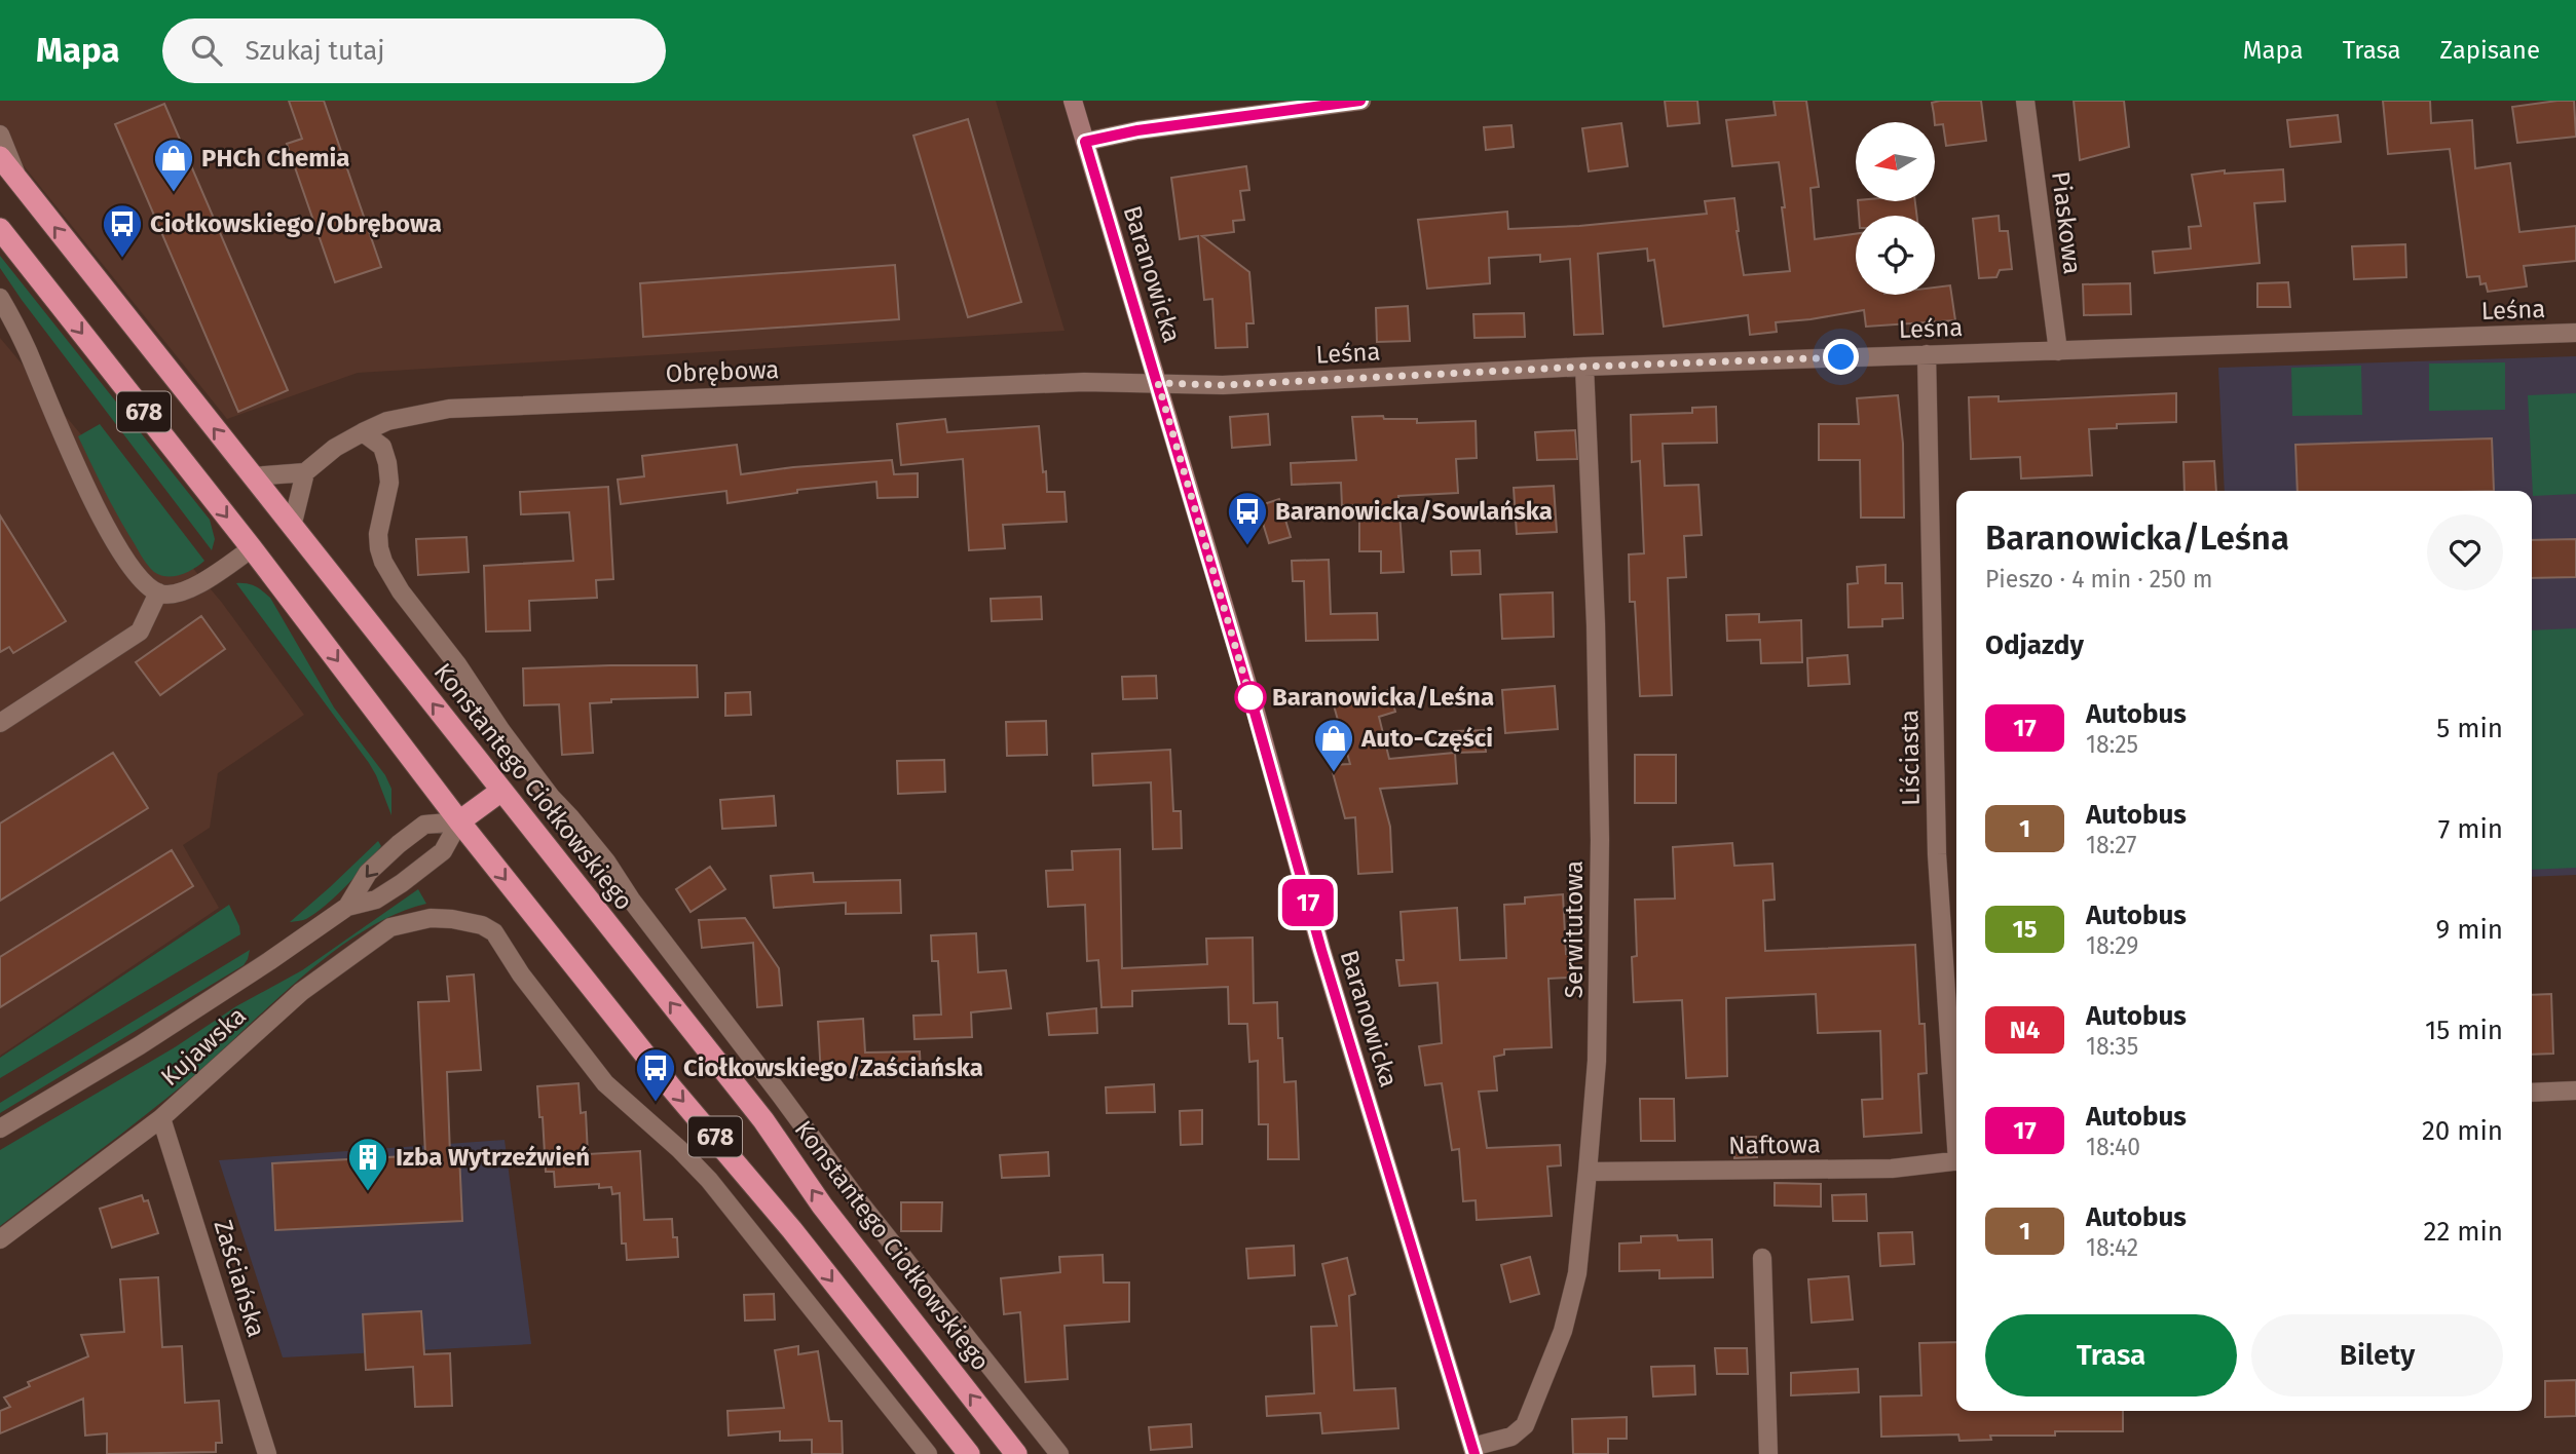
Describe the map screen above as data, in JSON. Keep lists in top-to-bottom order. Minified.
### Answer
{"streets":{"highway":["678","Konstantego Ciołkowskiego"],"street":["Piaskowa","Baranowicka","Leśna","Obrębowa","Liściasta","Serwitutowa","Kujawska","Naftowa","Zaściańska"]},"crossings":[["Piaskowa","Leśna"],["Baranowicka","Leśna"],["Baranowicka","Obrębowa"],["Baranowicka","Serwitutowa"],["Leśna","Obrębowa"],["Leśna","Liściasta"],["Leśna","Serwitutowa"],["Serwitutowa","Naftowa"],["Kujawska","Zaściańska"]],"places":{"shop":["PHCh Chemia","Auto-Części"],"bus stop":["Ciołkowskiego/Obrębowa","Baranowicka/Sowlańska","Ciołkowskiego/Zaściańska"],"other":["Baranowicka/Leśna"],"building":["Izba Wytrzeźwień"]},"lines":["bus line 17"],"north":"left","page":{"header":"Mapa","search":"Szukaj tutaj","nav":["Mapa","Trasa","Zapisane"],"on_map":"17","heading":[["Baranowicka/Leśna","Pieszo · 4 min · 250 m"],"Odjazdy"],"list":[{"mark":"17","name":"Autobus","note":"18:25","value":"5 min"},{"mark":"1","name":"Autobus","note":"18:27","value":"7 min"},{"mark":"15","name":"Autobus","note":"18:29","value":"9 min"},{"mark":"N4","name":"Autobus","note":"18:35","value":"15 min"},{"mark":"17","name":"Autobus","note":"18:40","value":"20 min"},{"mark":"1","name":"Autobus","note":"18:42","value":"22 min"}],"buttons":["Trasa","Bilety"]}}
